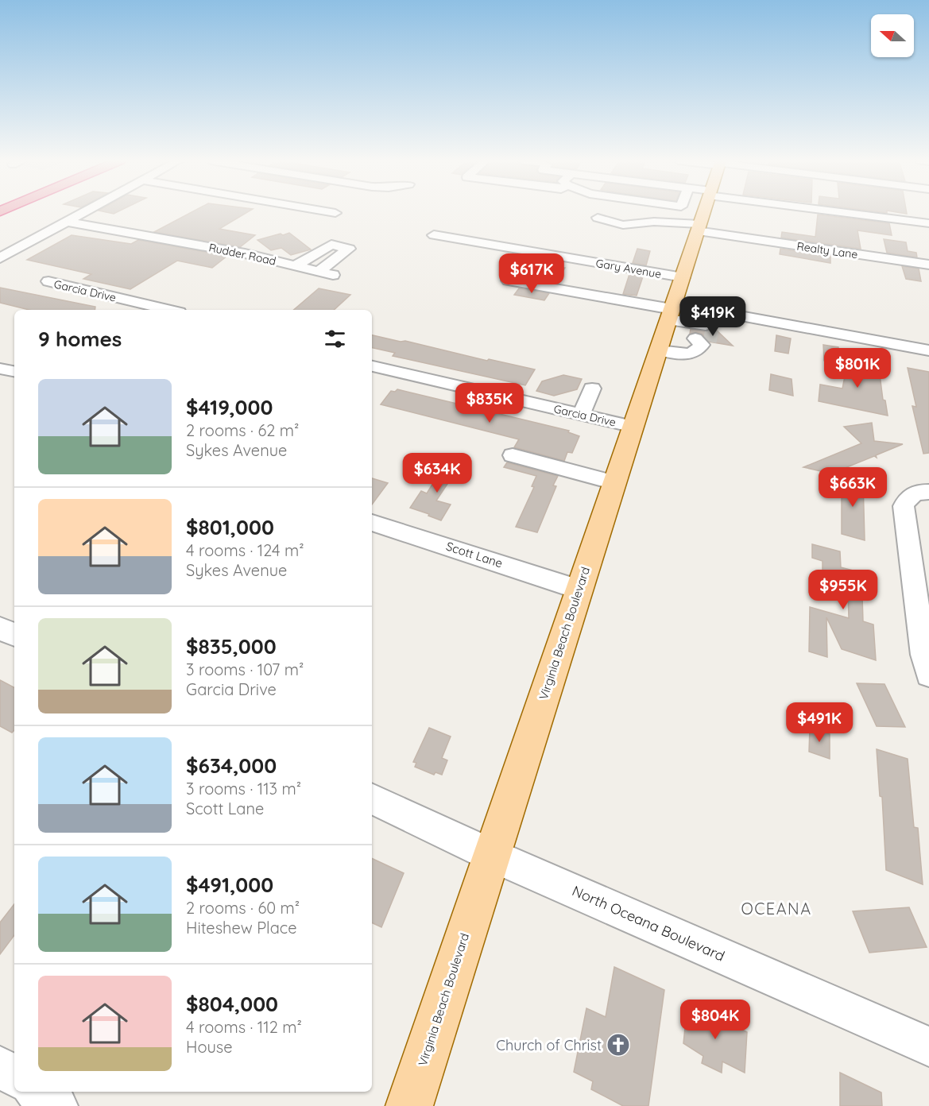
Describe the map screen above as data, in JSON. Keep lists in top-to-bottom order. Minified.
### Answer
{"streets":{"main road":["Virginia Beach Boulevard"],"street":["Realty Lane","Rudder Road","Gary Avenue","Garcia Drive","Scott Lane","North Oceana Boulevard"]},"crossings":[["Realty Lane","Virginia Beach Boulevard"],["Gary Avenue","Virginia Beach Boulevard"],["Garcia Drive","Virginia Beach Boulevard"],["Scott Lane","Virginia Beach Boulevard"],["Virginia Beach Boulevard","North Oceana Boulevard"]],"districts":["OCEANA"],"places":{"church":["Church of Christ"]},"north":"left","page":{"price":["$617K","$419K","$801K","$835K","$634K","$663K","$955K","$491K","$804K"],"heading":"9 homes","list":[{"name":"$419,000","note":"2 rooms · 62 m² · Sykes Avenue"},{"name":"$801,000","note":"4 rooms · 124 m² · Sykes Avenue"},{"name":"$835,000","note":"3 rooms · 107 m² · Garcia Drive"},{"name":"$634,000","note":"3 rooms · 113 m² · Scott Lane"},{"name":"$491,000","note":"2 rooms · 60 m² · Hiteshew Place"},{"name":"$804,000","note":"4 rooms · 112 m² · House"}]}}
